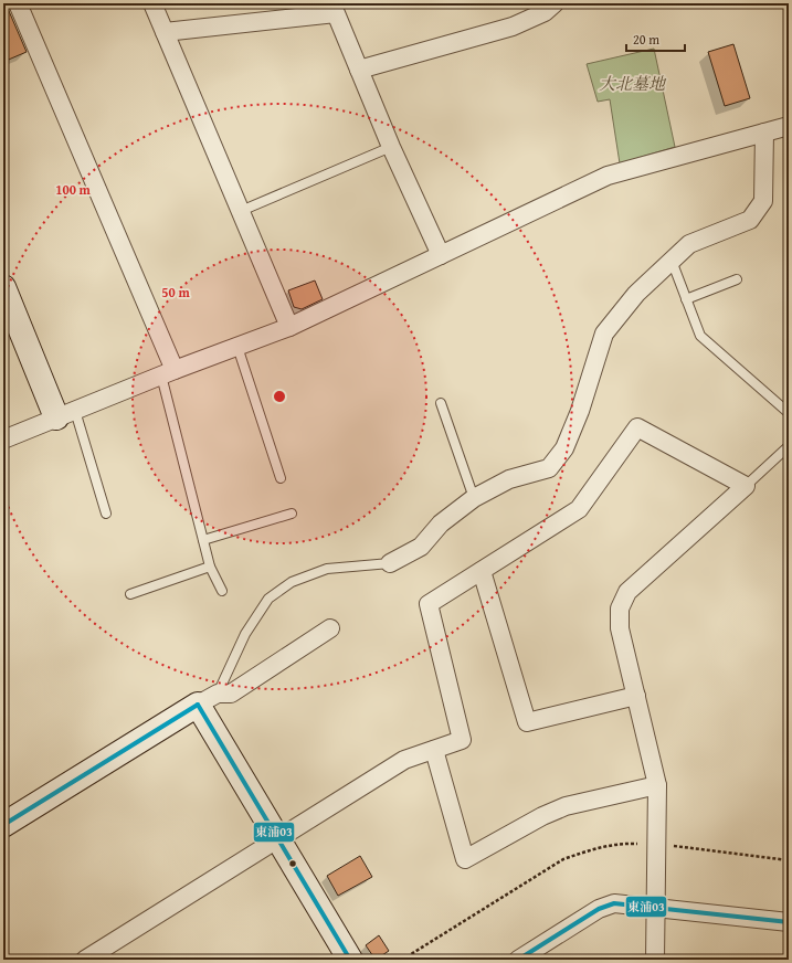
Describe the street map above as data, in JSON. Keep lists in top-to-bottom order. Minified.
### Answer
{"parks":["大北墓地"],"lines":["transit line 東浦03"],"scale_bar":"20 m","rings":["100 m","50 m"]}
